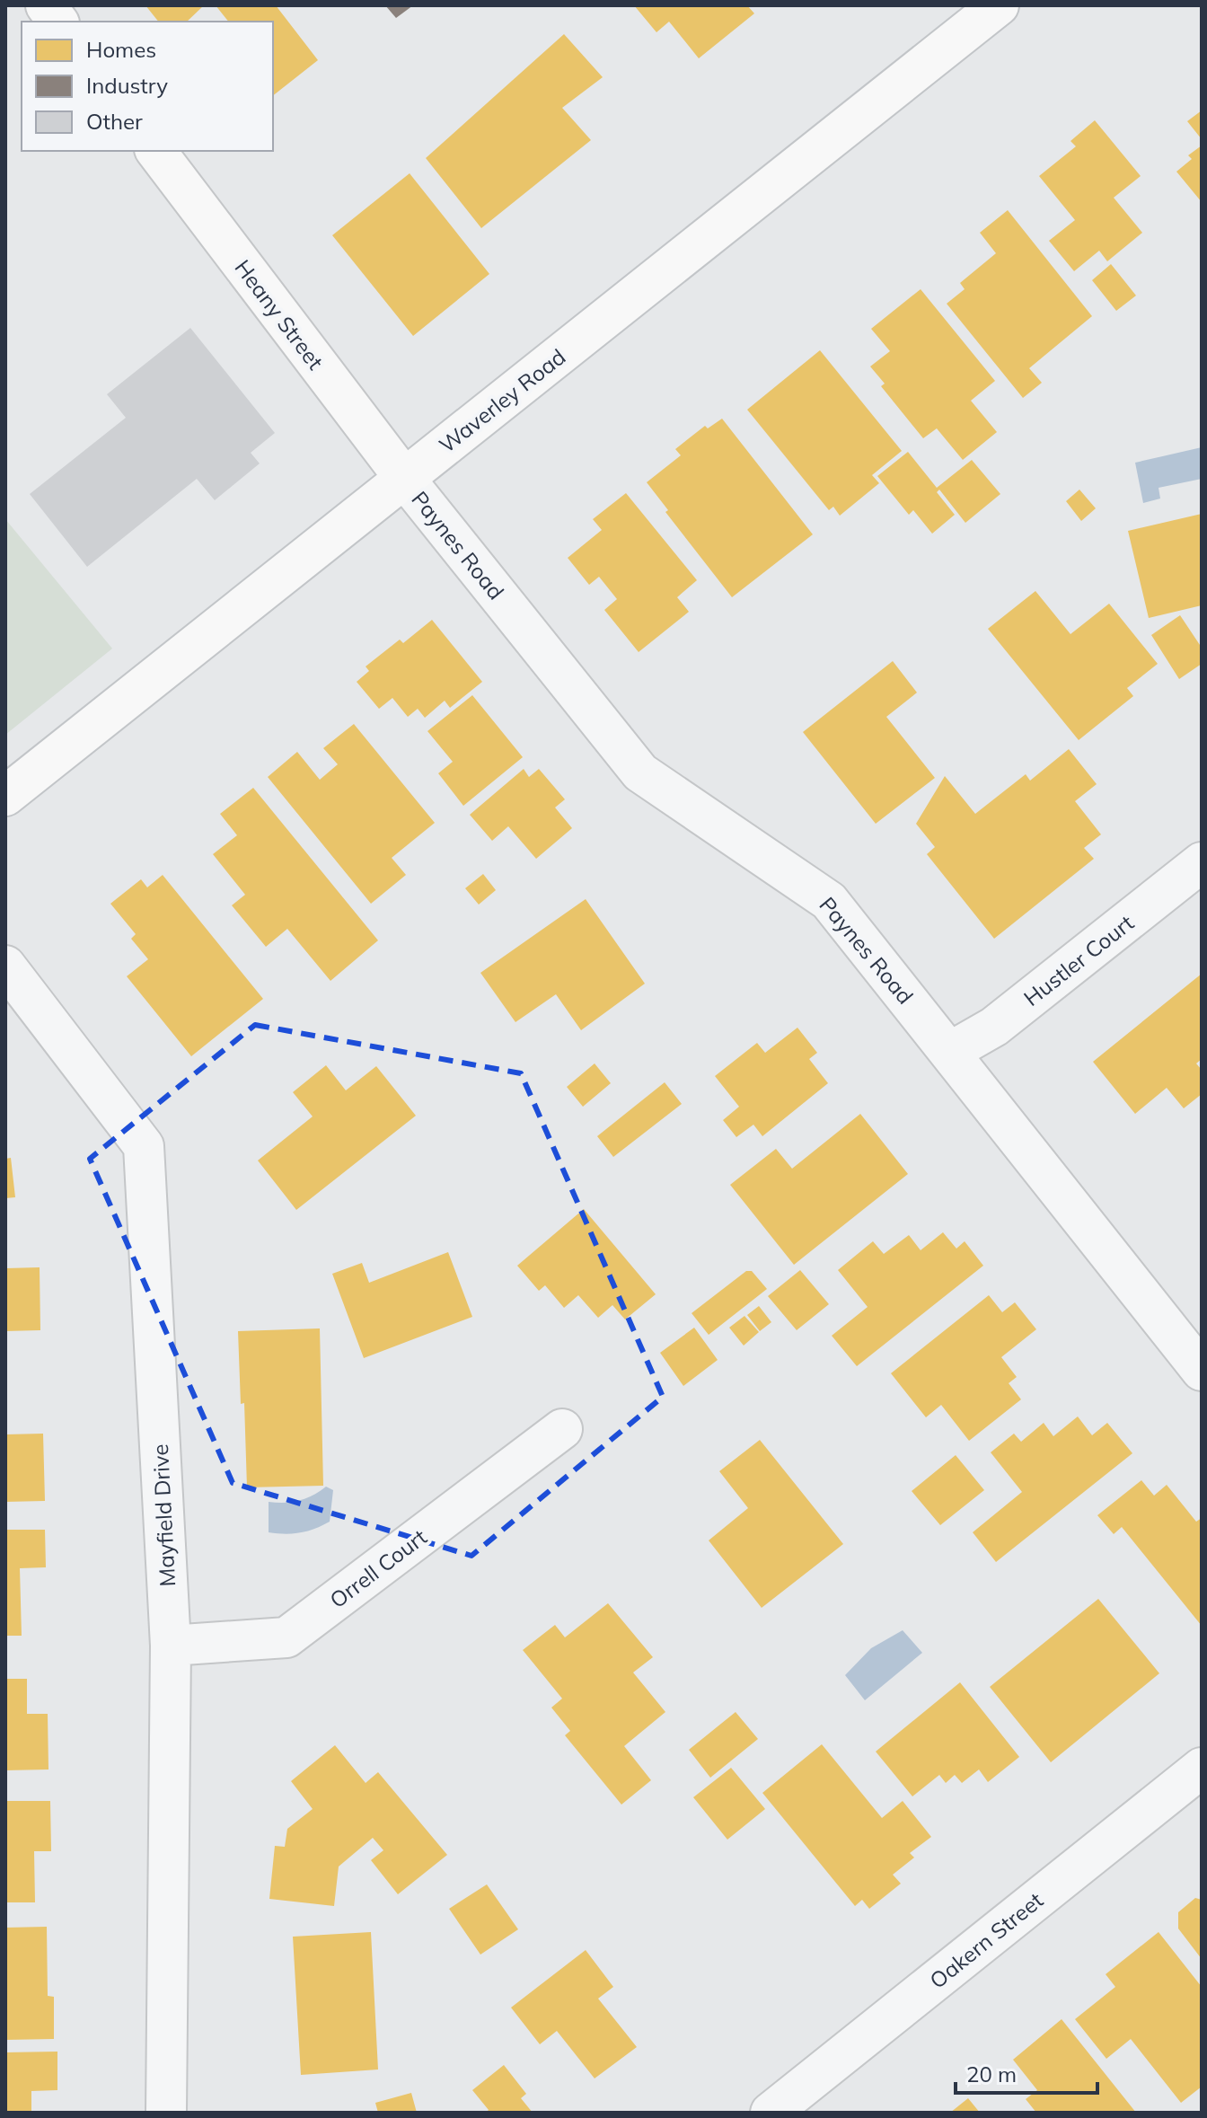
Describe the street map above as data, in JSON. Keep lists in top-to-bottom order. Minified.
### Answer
{"streets":{"main road":["Heany Street","Waverley Road"],"street":["Paynes Road","Hustler Court","Mayfield Drive","Orrell Court","Oakern Street"]},"crossings":[["Heany Street","Waverley Road"],["Heany Street","Paynes Road"],["Waverley Road","Paynes Road"],["Paynes Road","Hustler Court"],["Mayfield Drive","Orrell Court"]],"legend":["Homes","Industry","Other"],"scale_bar":"20 m"}
